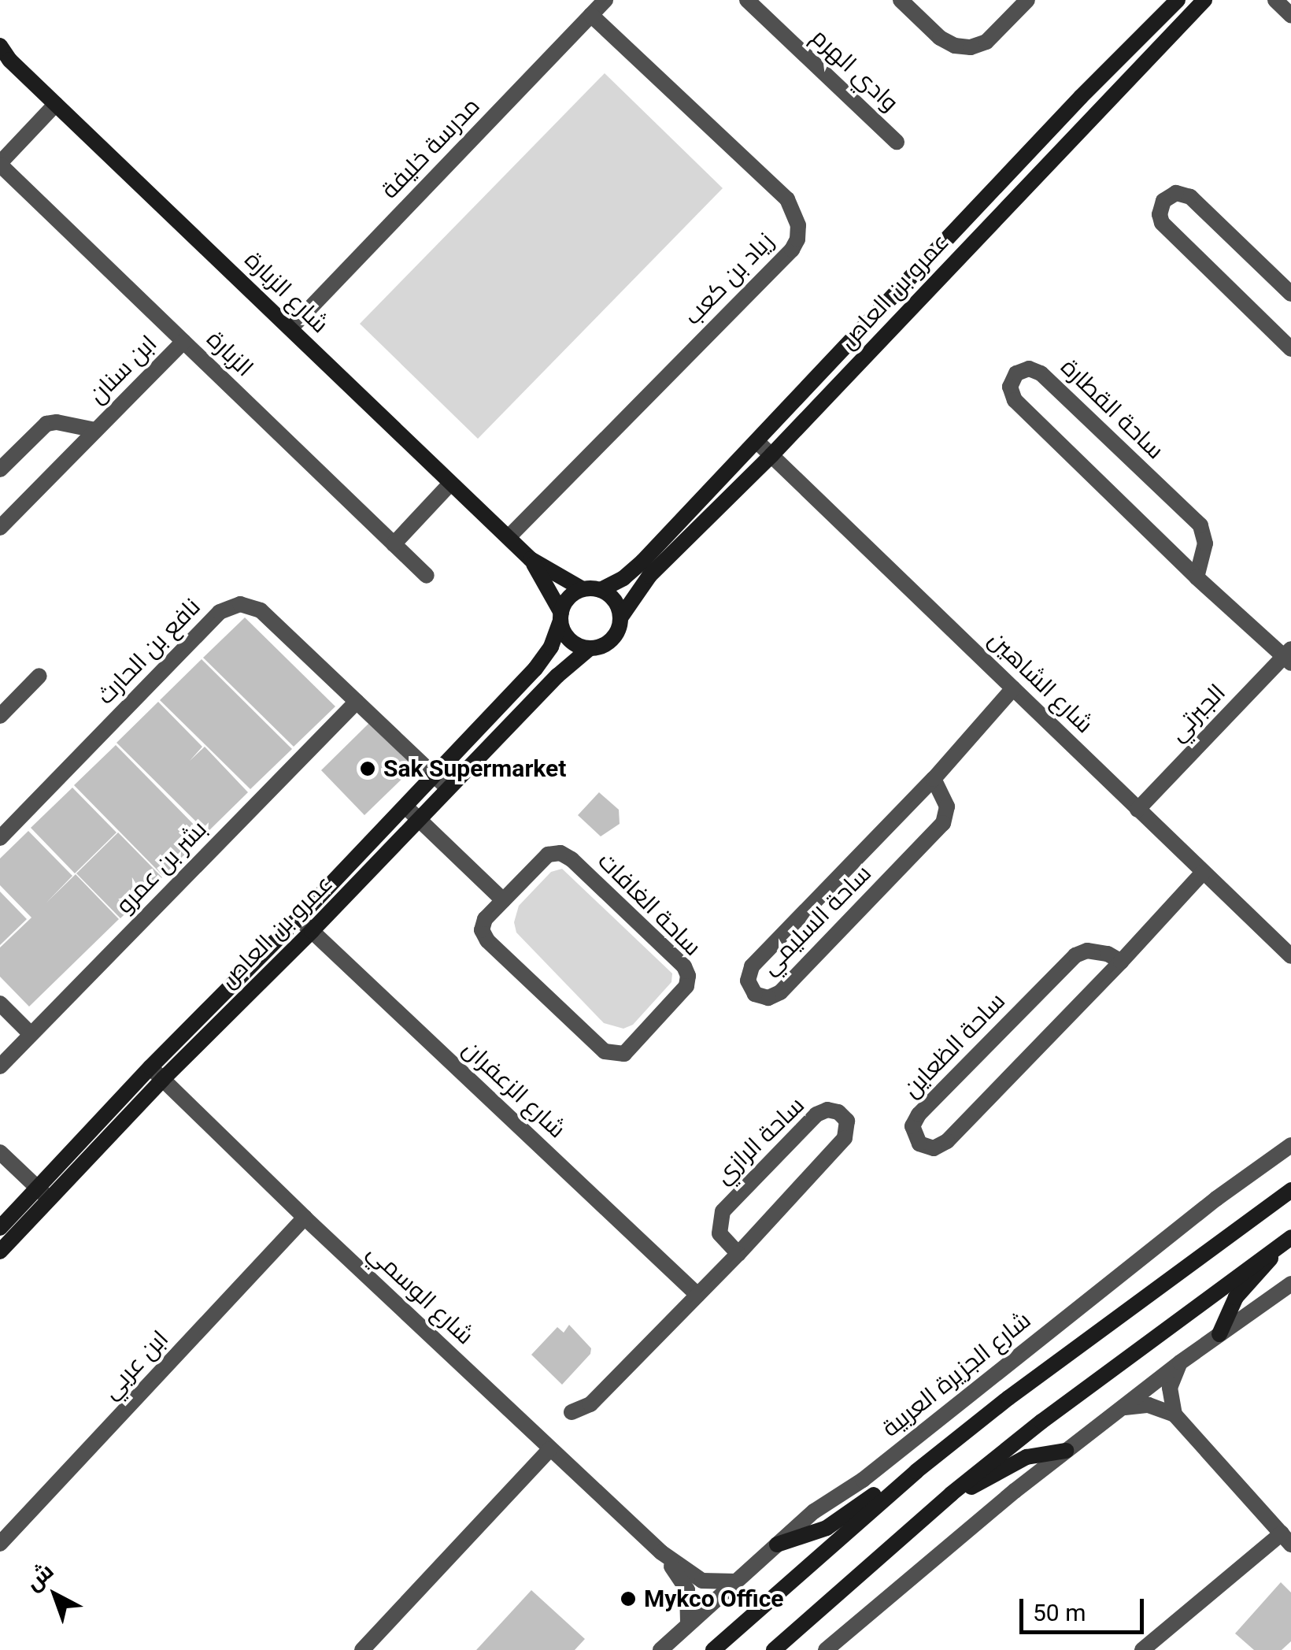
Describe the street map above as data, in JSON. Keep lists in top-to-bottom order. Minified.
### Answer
{"streets":{"street":["وادي الهرم","مدرسة خليفة","زياد بن كعب","عمرو بن العاص","شارع الزبارة","الزبارة","ابن سنان","ساحة القطارة","نافع بن الحارث","شارع الشاهين","الجبرتي","بشر بن عمرو","ساحة الغافات","ساحة السليمي","ساحة الظعاين","شارع الزعفران","ساحة الرازي","شارع الوسمي","ابن عربي","شارع الجزيرة العربية"]},"crossings":[["مدرسة خليفة","زياد بن كعب"],["مدرسة خليفة","شارع الزبارة"],["زياد بن كعب","شارع الزبارة"],["عمرو بن العاص","شارع الزبارة"],["عمرو بن العاص","نافع بن الحارث"],["عمرو بن العاص","شارع الشاهين"],["عمرو بن العاص","شارع الزعفران"],["عمرو بن العاص","شارع الوسمي"],["الزبارة","ابن سنان"],["ساحة القطارة","الجبرتي"],["نافع بن الحارث","بشر بن عمرو"],["شارع الشاهين","الجبرتي"],["شارع الشاهين","ساحة السليمي"],["شارع الشاهين","ساحة الظعاين"],["شارع الزعفران","ساحة الرازي"],["شارع الوسمي","ابن عربي"],["شارع الوسمي","شارع الجزيرة العربية"]],"places":["Sak Supermarket","Mykco Office"],"scale_bar":"50 m","north":"top left"}
